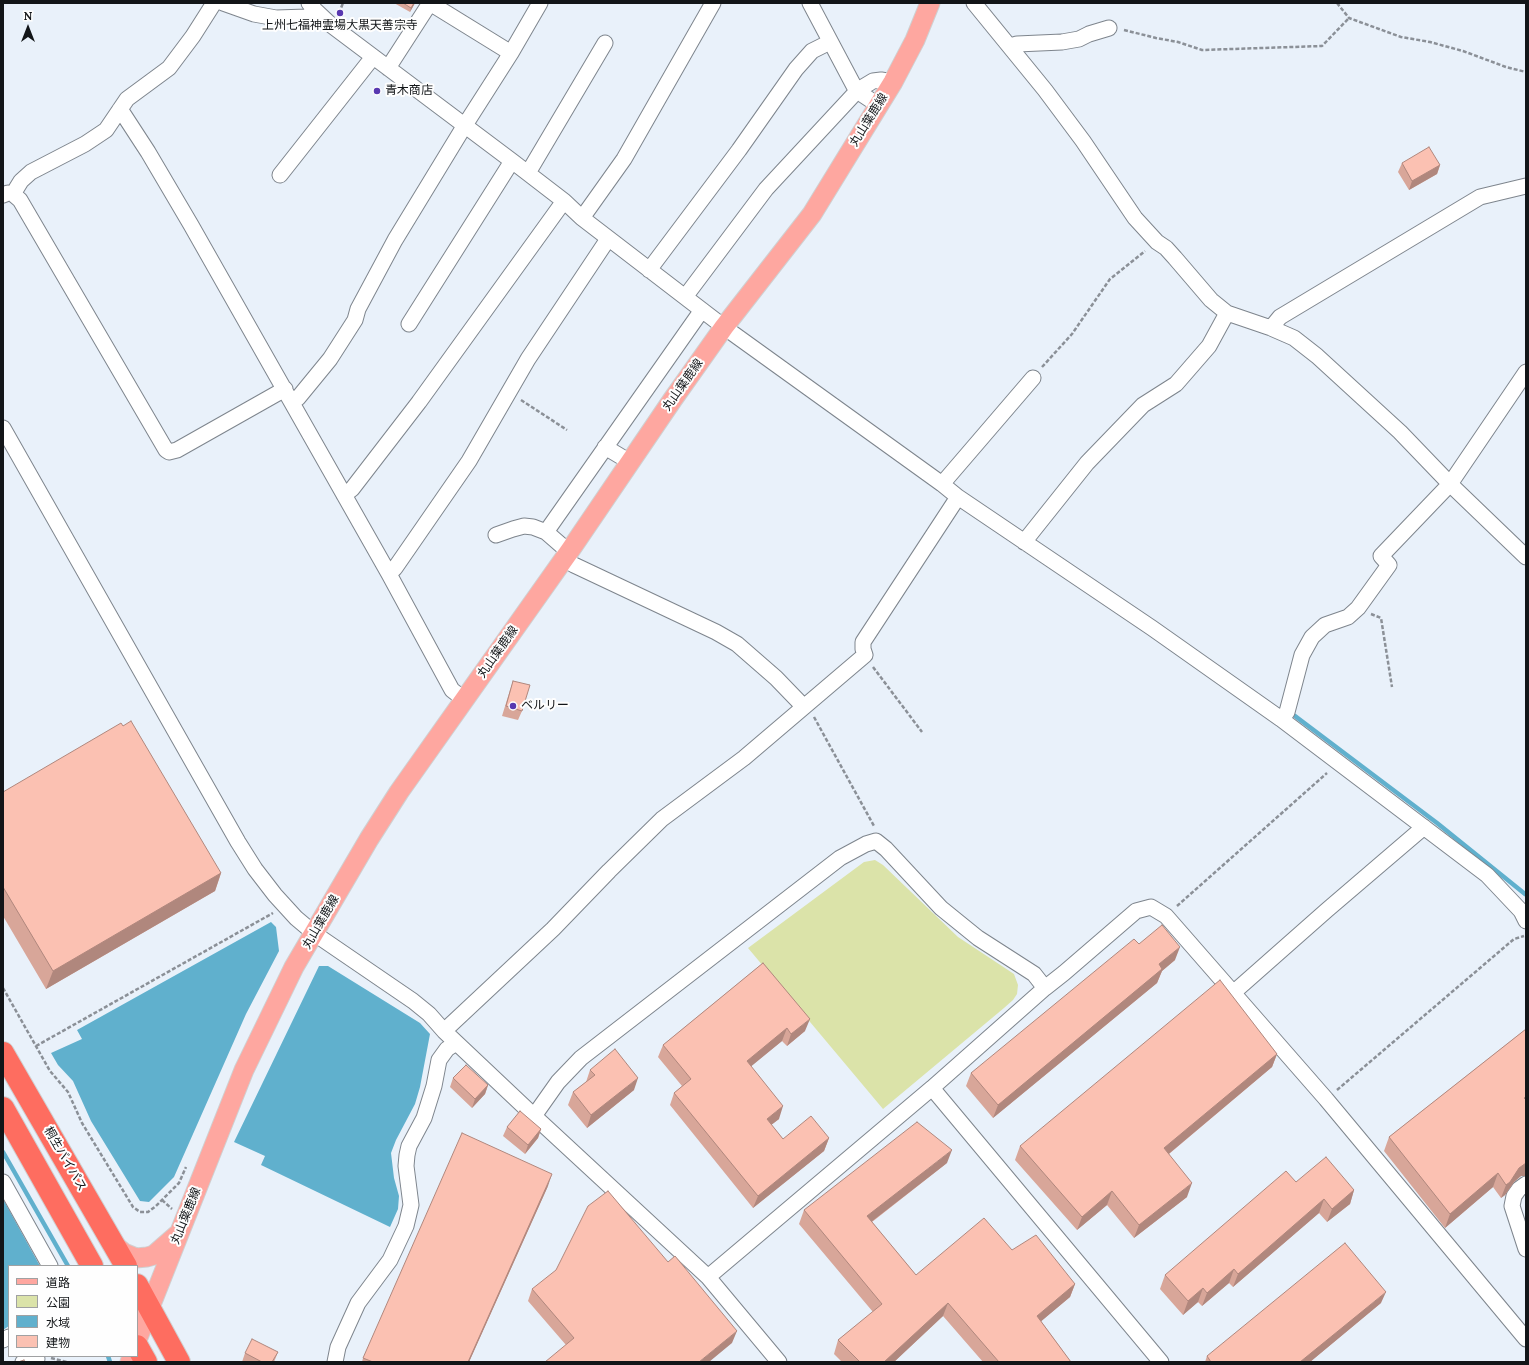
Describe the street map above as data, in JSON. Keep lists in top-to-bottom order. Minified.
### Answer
{"streets":{"highway":["桐生バイパス"],"main road":["丸山葉鹿線"]},"places":["上州七福神霊場大黒天善宗寺","青木商店","ベルリー"],"legend":["道路","公園","水域","建物"],"north":"top"}
